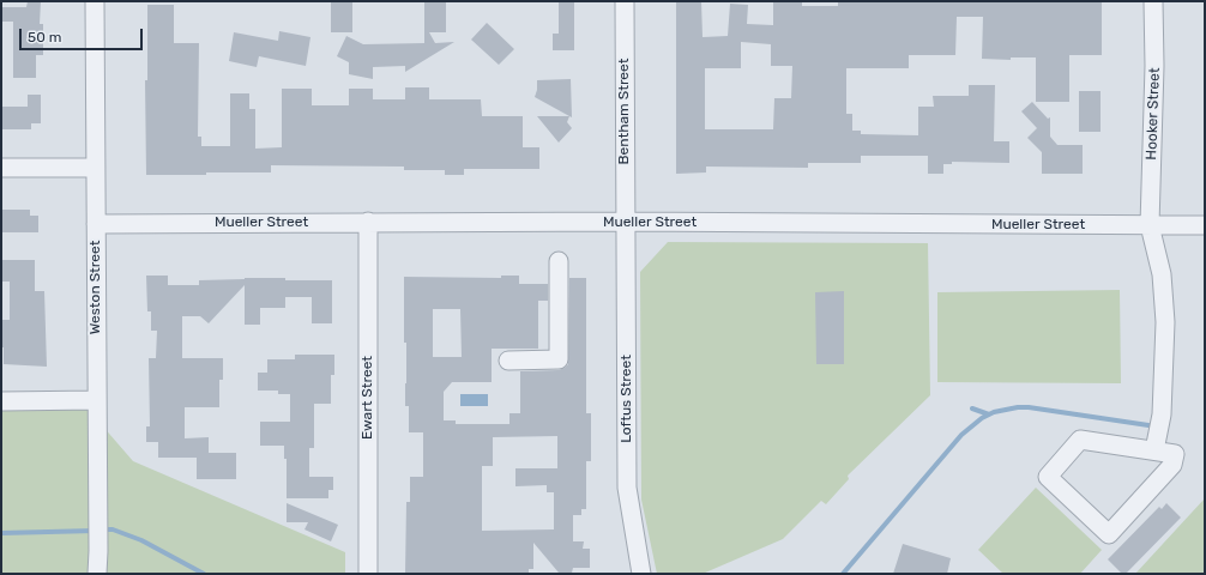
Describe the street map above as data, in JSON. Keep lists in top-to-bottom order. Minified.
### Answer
{"streets":{"street":["Bentham Street","Hooker Street","Mueller Street","Weston Street","Ewart Street","Loftus Street"]},"crossings":[["Bentham Street","Mueller Street"],["Bentham Street","Loftus Street"],["Hooker Street","Mueller Street"],["Mueller Street","Weston Street"],["Mueller Street","Ewart Street"],["Mueller Street","Loftus Street"]],"scale_bar":"50 m"}
